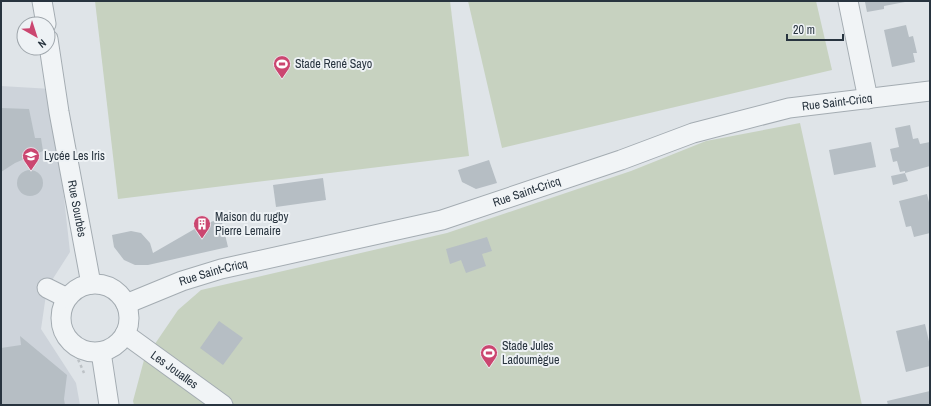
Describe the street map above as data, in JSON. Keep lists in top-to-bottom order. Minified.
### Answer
{"streets":{"street":["Rue Saint-Cricq","Rue Sourbès","Les Joualles"]},"crossings":[["Rue Saint-Cricq","Rue Sourbès"],["Rue Saint-Cricq","Les Joualles"],["Rue Sourbès","Les Joualles"]],"places":{"sports":["Stade René Sayo","Stade Jules Ladoumègue"],"school or university":["Lycée Les Iris"],"building":["Maison du rugby Pierre Lemaire"]},"scale_bar":"20 m","north":"bottom right"}
